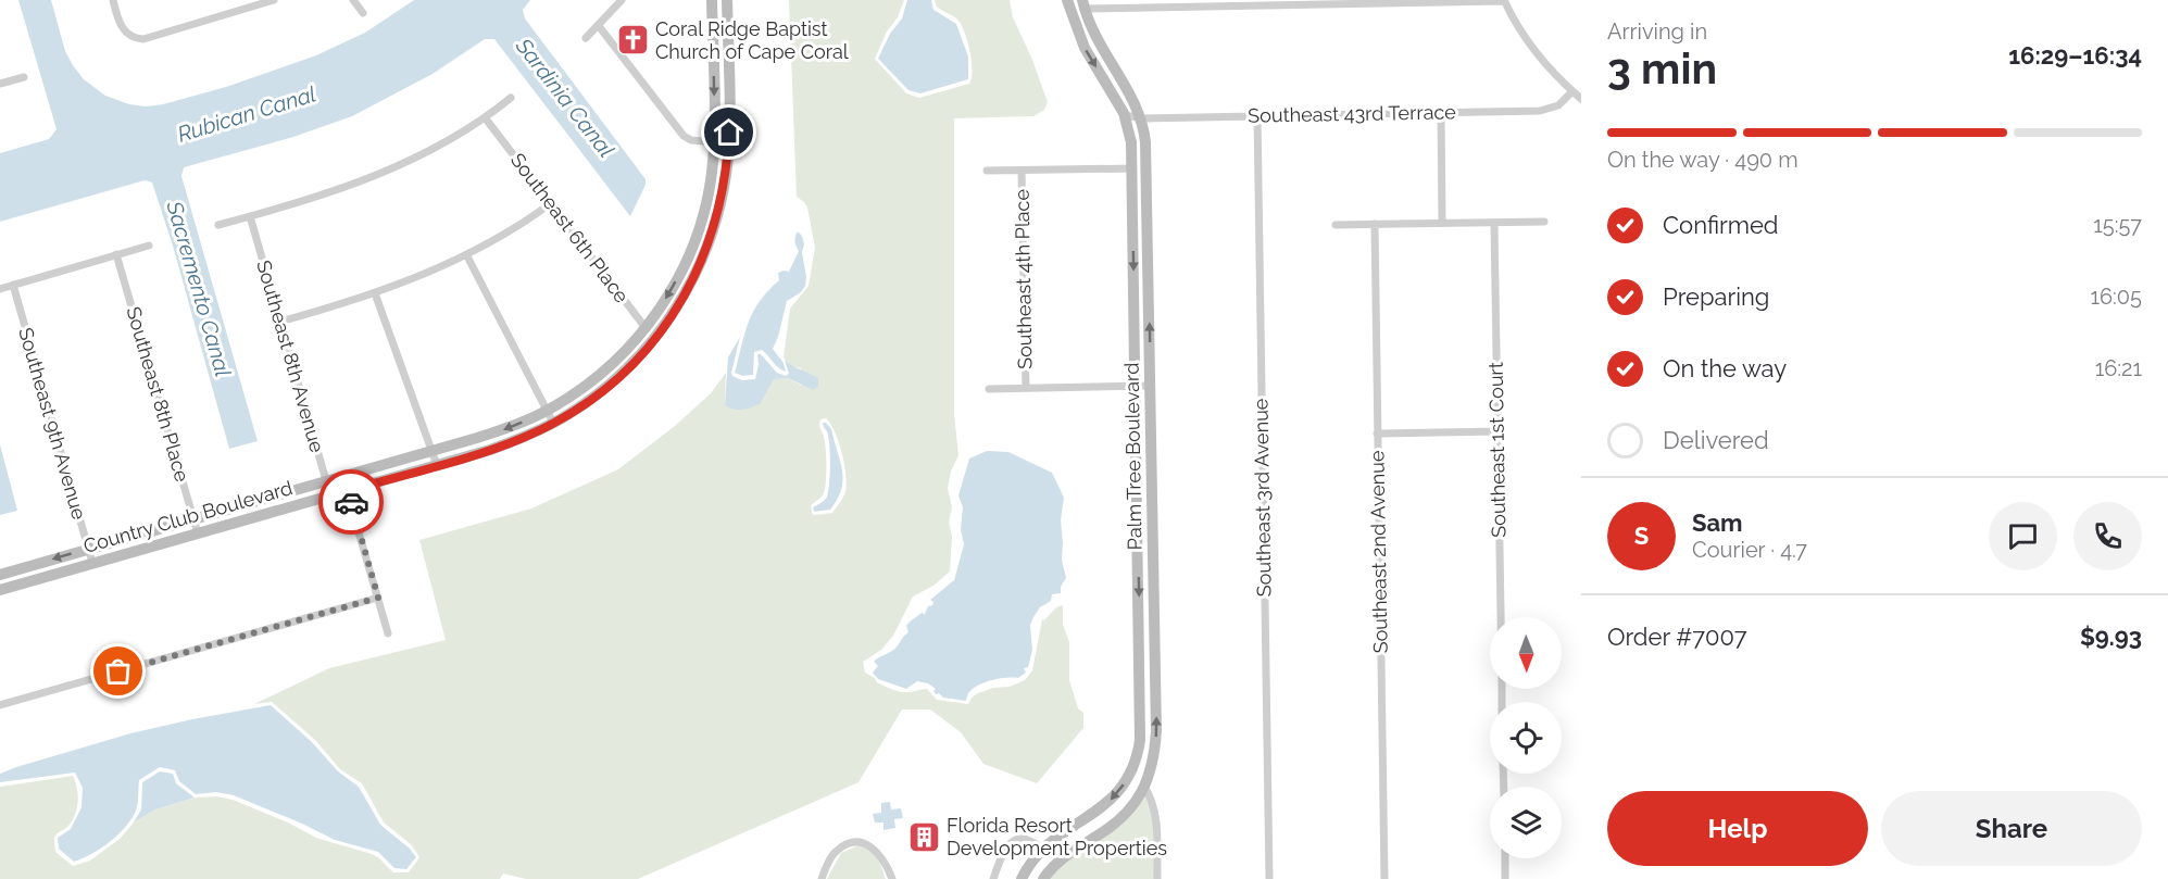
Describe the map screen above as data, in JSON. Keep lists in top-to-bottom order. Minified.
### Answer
{"streets":{"main road":["Palm Tree Boulevard","Country Club Boulevard"],"street":["Southeast 43rd Terrace","Southeast 6th Place","Southeast 4th Place","Southeast 8th Avenue","Southeast 8th Place","Southeast 9th Avenue","Southeast 1st Court","Southeast 3rd Avenue","Southeast 2nd Avenue"]},"crossings":[["Southeast 43rd Terrace","Palm Tree Boulevard"],["Southeast 43rd Terrace","Southeast 3rd Avenue"],["Southeast 6th Place","Country Club Boulevard"],["Southeast 8th Avenue","Country Club Boulevard"],["Southeast 8th Place","Country Club Boulevard"],["Southeast 9th Avenue","Country Club Boulevard"]],"water":["Sardinia Canal","Rubican Canal","Sacremento Canal"],"places":{"church":["Coral Ridge Baptist Church of Cape Coral"],"building":["Florida Resort Development Properties"]},"north":"bottom","page":{"heading":["3 min","Arriving in","16:29–16:34"],"panel":["Sam","Courier · 4.7","Order #7007","$9.93"],"bar":"On the way · 490 m","list":[["Confirmed","15:57"],["Preparing","16:05"],["On the way","16:21"],"Delivered"],"round":"S","buttons":["Help","Share"]}}
